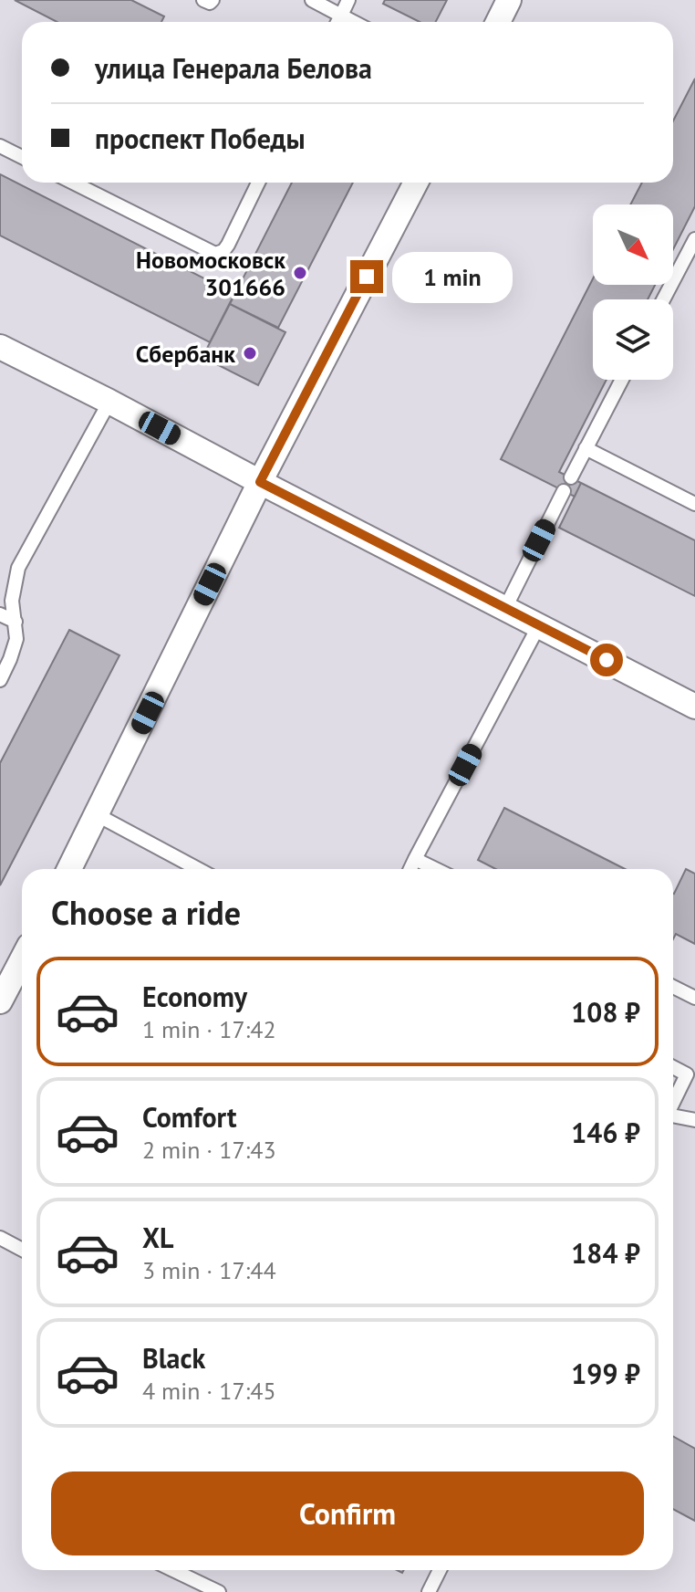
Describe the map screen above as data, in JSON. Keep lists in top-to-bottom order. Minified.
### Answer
{"places":["Новомосковск 301666","Сбербанк"],"north":"bottom right","page":{"banner":["улица Генерала Белова","проспект Победы"],"bubble":"1 min","heading":"Choose a ride","list":[{"name":"Economy","note":"1 min · 17:42","value":"108 ₽"},{"name":"Comfort","note":"2 min · 17:43","value":"146 ₽"},{"name":"XL","note":"3 min · 17:44","value":"184 ₽"},{"name":"Black","note":"4 min · 17:45","value":"199 ₽"}],"buttons":"Confirm"}}
